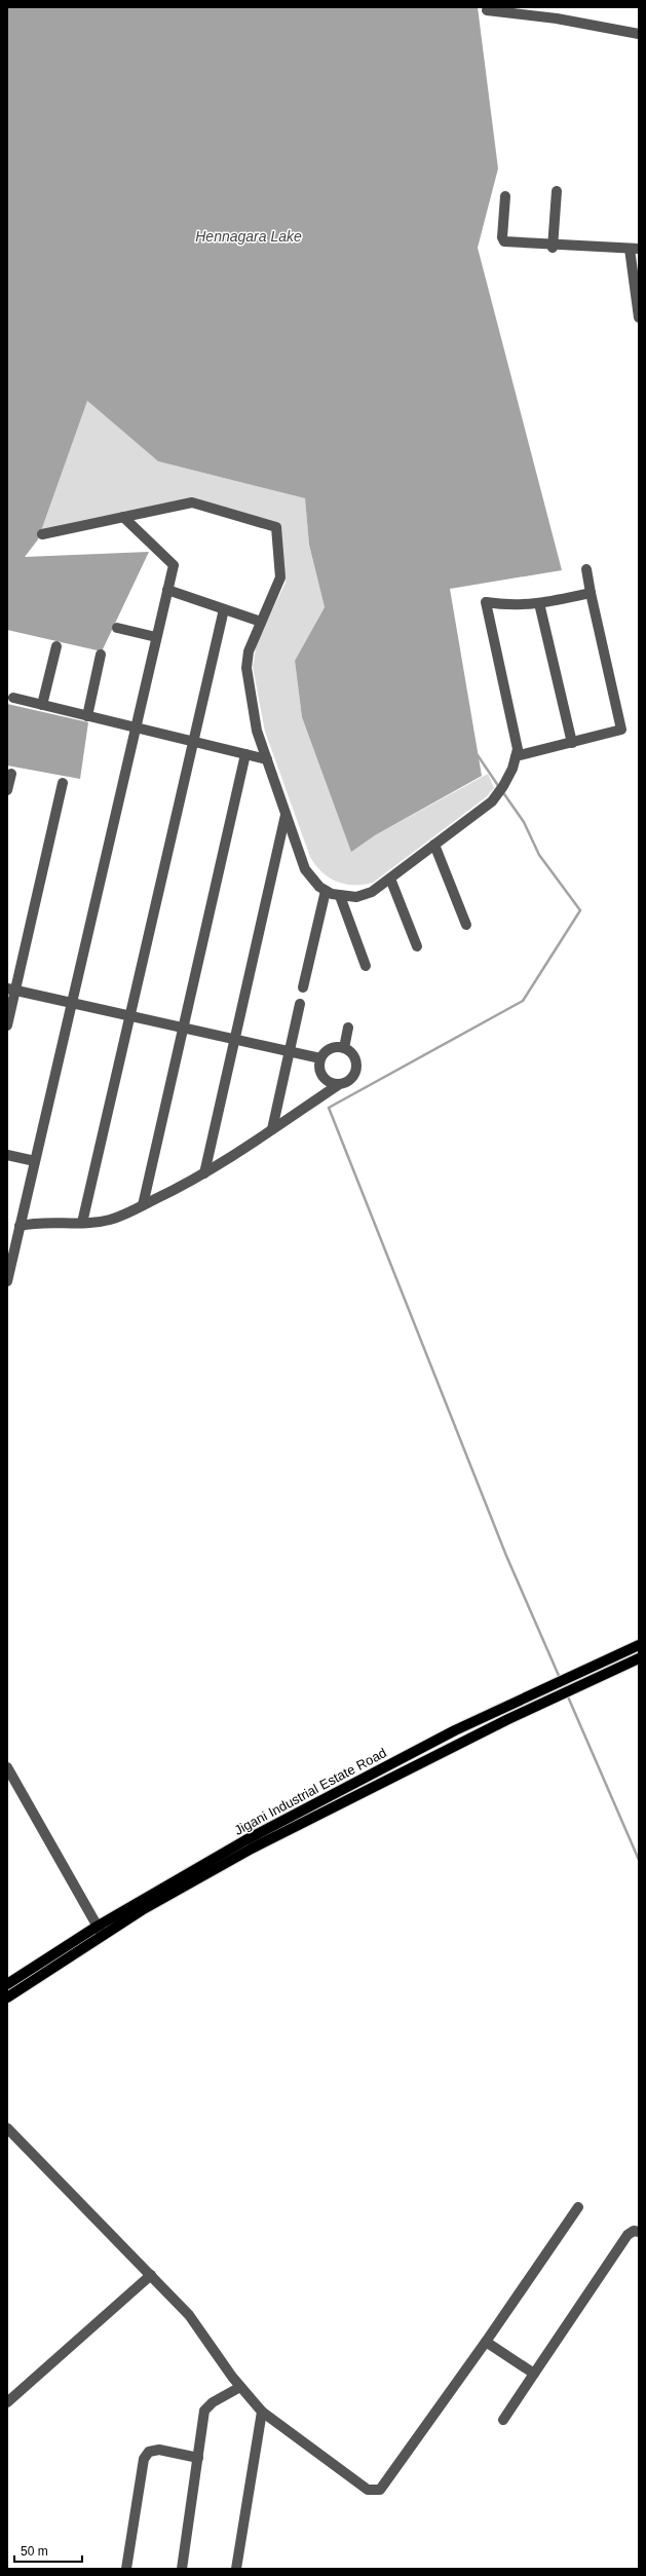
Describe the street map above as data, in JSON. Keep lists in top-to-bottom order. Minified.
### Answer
{"streets":{"main road":["Jigani Industrial Estate Road"]},"water":["Hennagara Lake"],"scale_bar":"50 m"}
